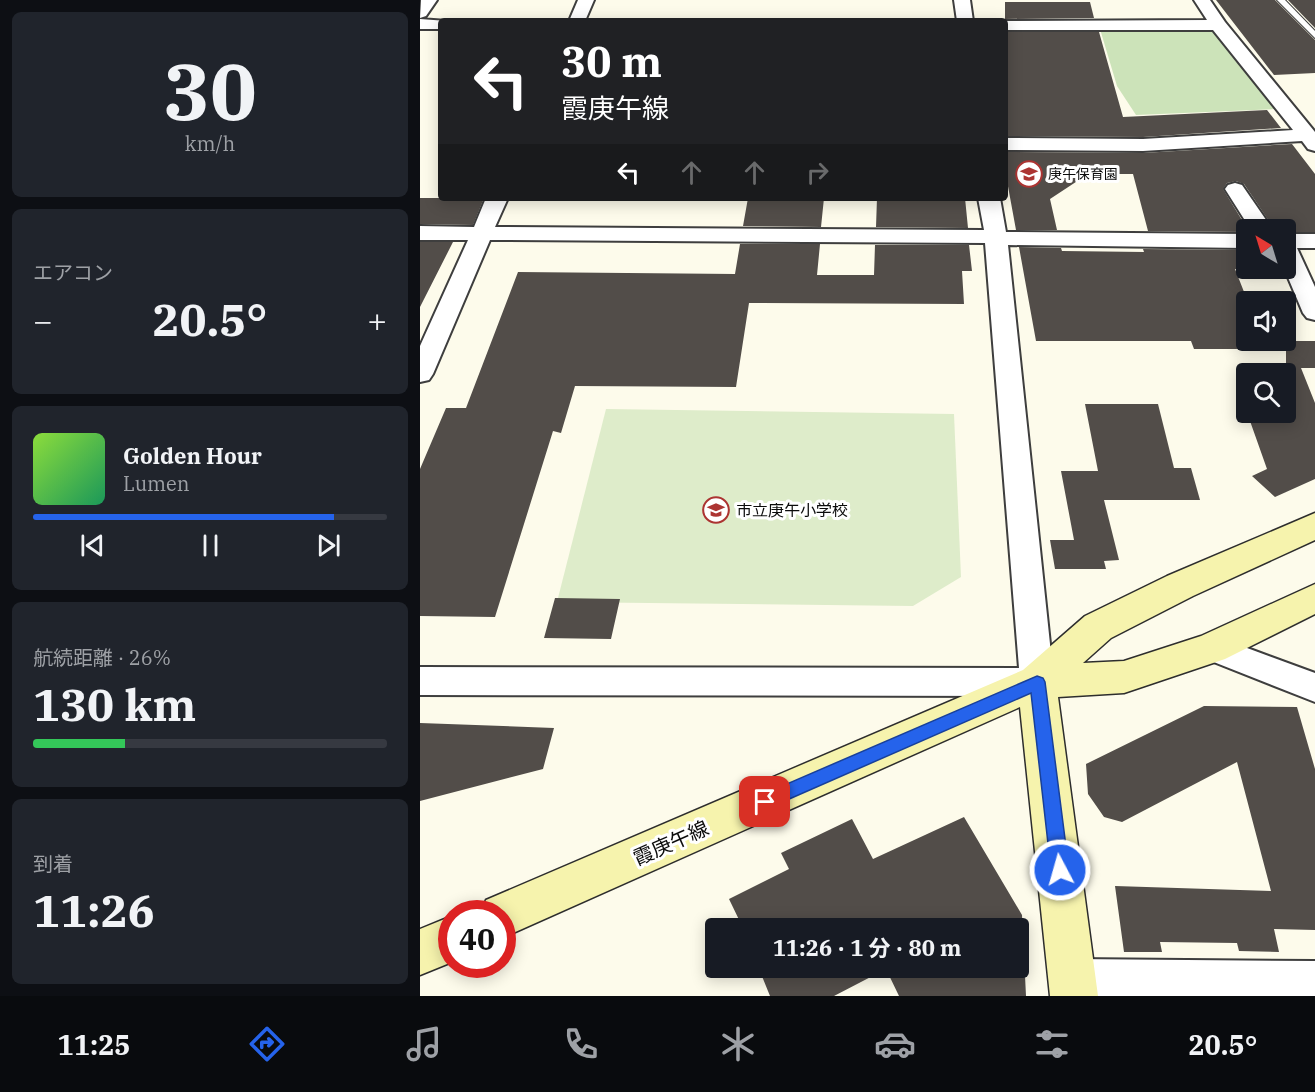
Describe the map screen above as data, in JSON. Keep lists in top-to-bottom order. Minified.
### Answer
{"streets":{"street":["霞庚午線"]},"places":{"school or university":["庚午保育園","市立庚午小学校"]},"north":"top left","page":{"tile":[["30","km/h"],"エアコン",["航続距離 · 26%","130 km"],["到着","11:26"]],"turn":["30 m","霞庚午線"],"heat":["−","20.5°","+"],"song":["Golden Hour","Lumen"],"limit":"40","trip":"11:26 · 1 分 · 80 m","tabs":["11:25","20.5°"]}}
